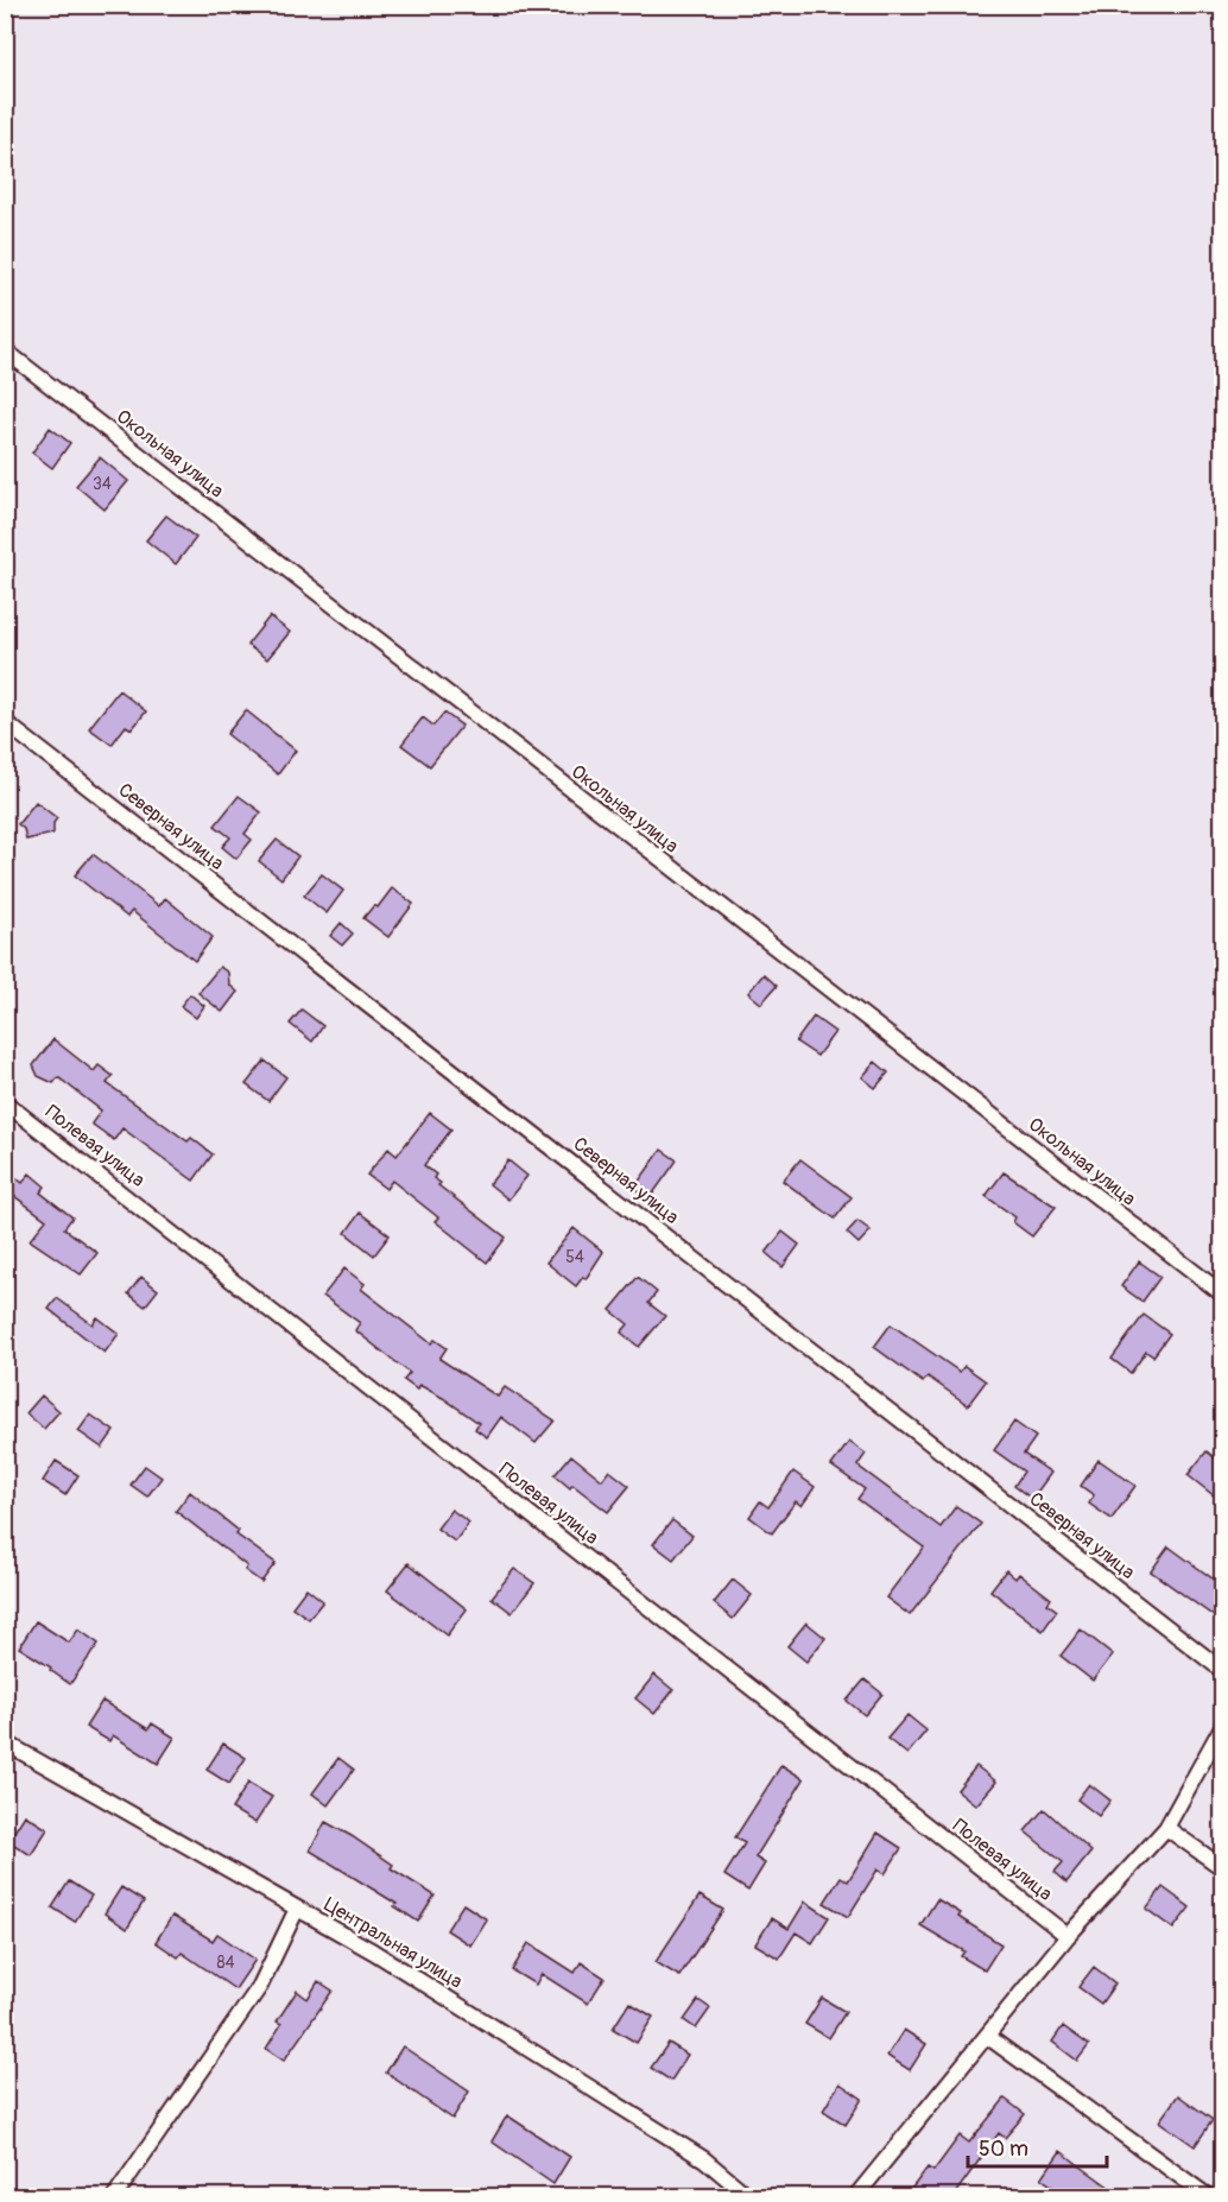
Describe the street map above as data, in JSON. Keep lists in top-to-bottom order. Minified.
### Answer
{"streets":{"street":["Окольная улица","Северная улица","Полевая улица","Центральная улица"]},"house_numbers":["34","54","84"],"scale_bar":"50 m"}
